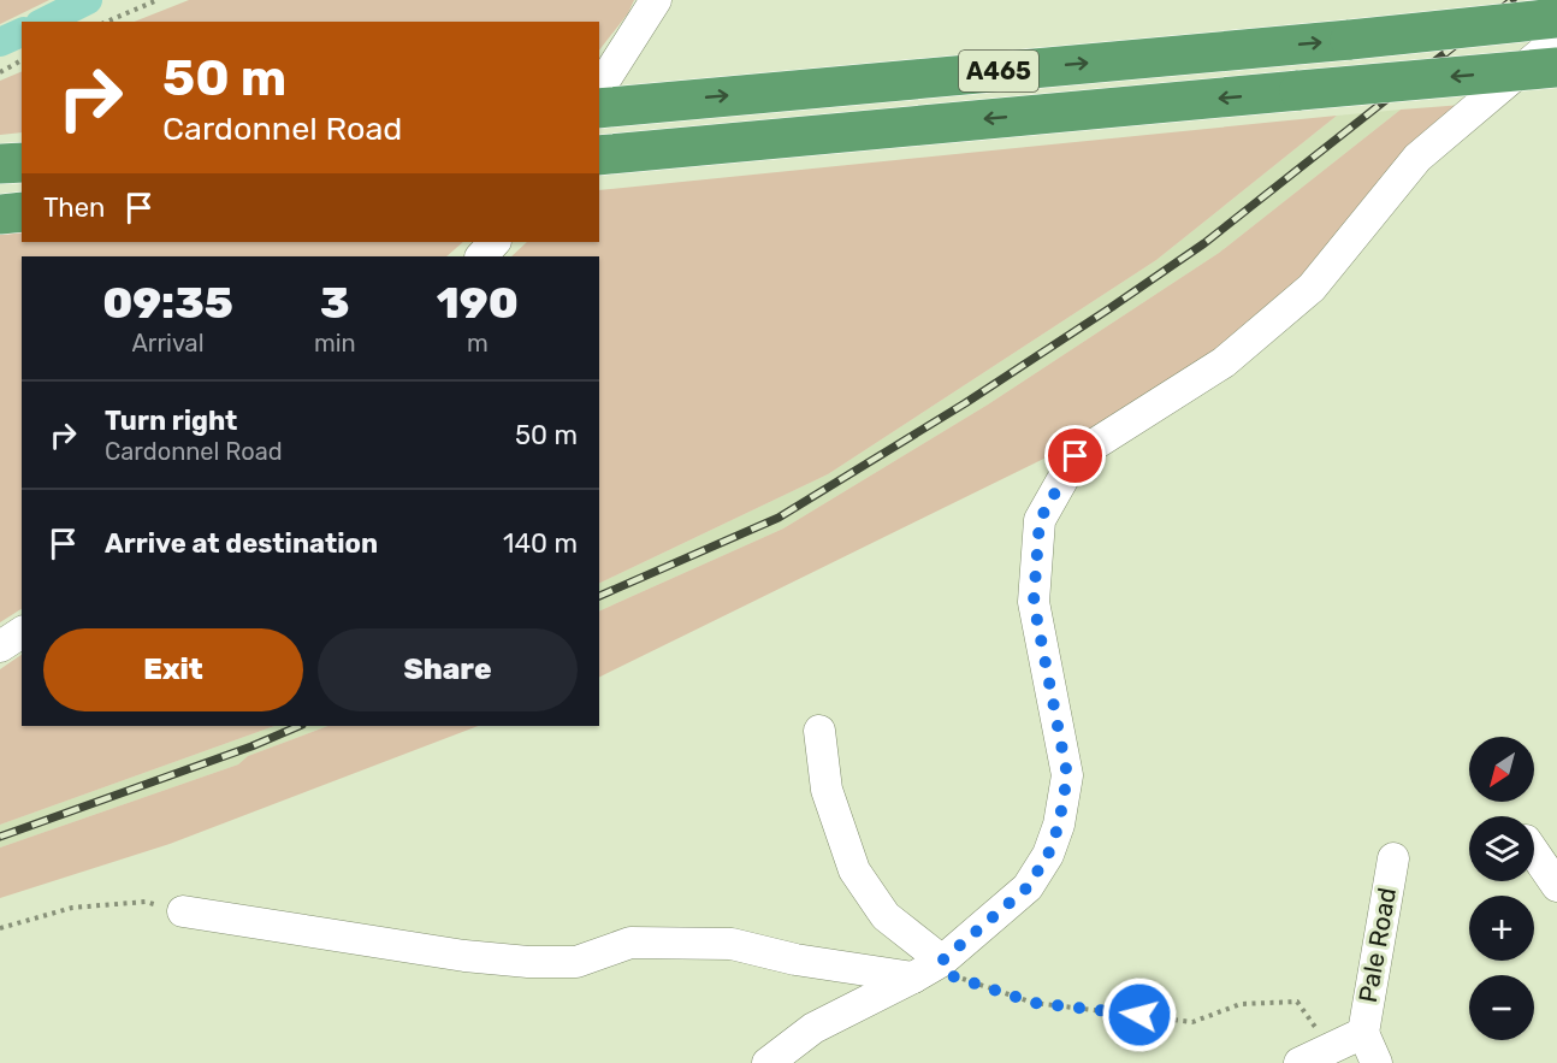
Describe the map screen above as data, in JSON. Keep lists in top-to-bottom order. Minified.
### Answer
{"streets":{"highway":["A465"],"street":["Pale Road"]},"north":"bottom left","page":{"turn":["50 m","Cardonnel Road"],"then":"Then","eta":["09:35","Arrival","3","min","190","m"],"list":[{"name":"Turn right","note":"Cardonnel Road","value":"50 m"},{"name":"Arrive at destination","value":"140 m"}],"buttons":["Exit","Share"],"map_buttons":["+","−"]}}
